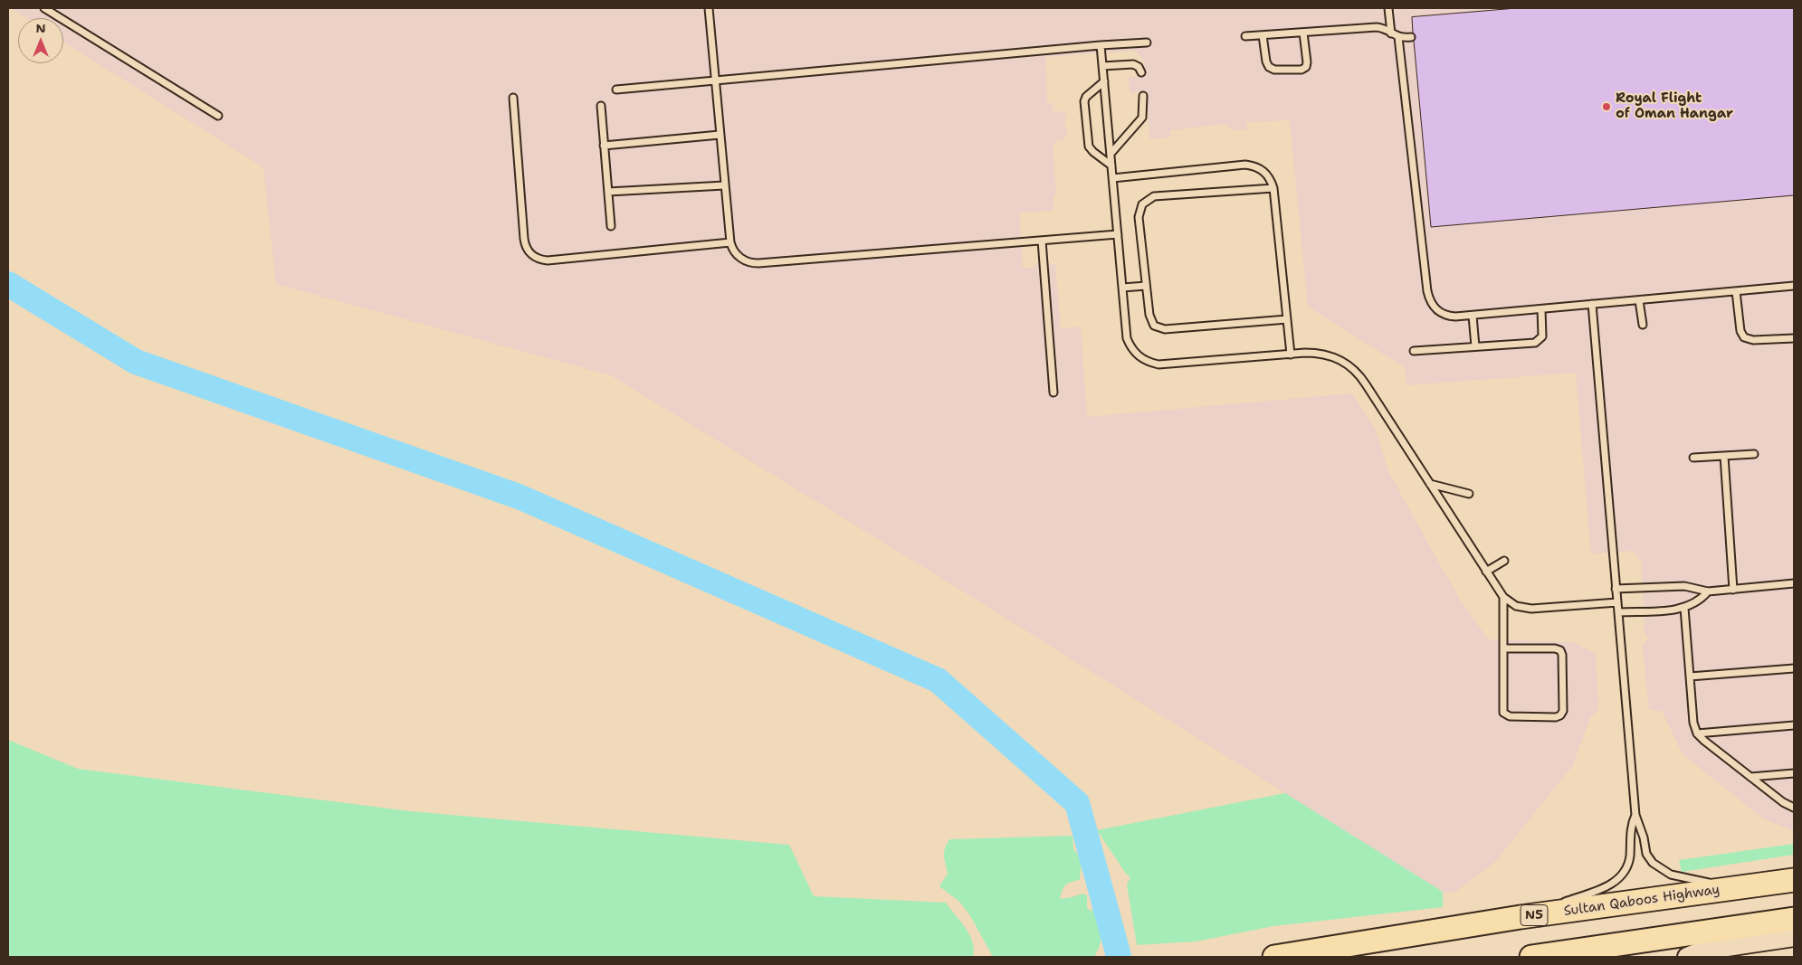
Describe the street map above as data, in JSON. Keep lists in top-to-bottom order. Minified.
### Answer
{"streets":{"highway":["Sultan Qaboos Highway","N5"]},"places":["Royal Flight of Oman Hangar"],"north":"top"}
